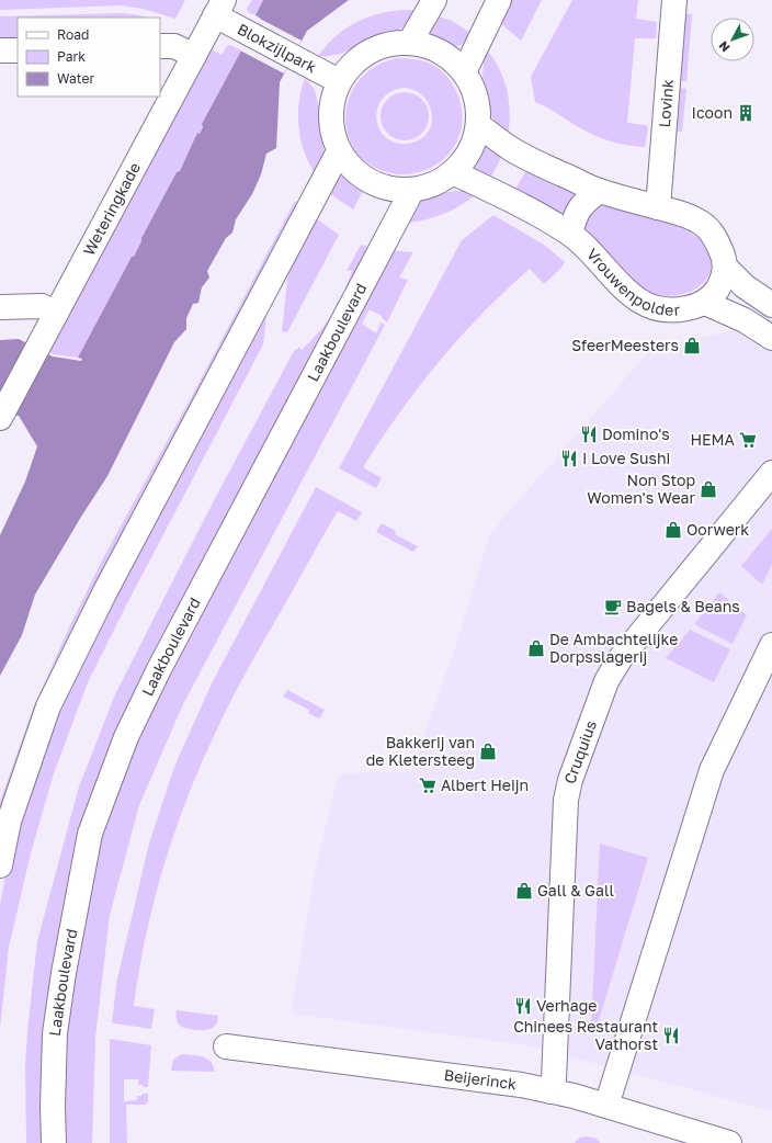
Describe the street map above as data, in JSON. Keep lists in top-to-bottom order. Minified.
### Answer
{"streets":{"street":["Blokzijlpark","Lovink","Weteringkade","Vrouwenpolder","Laakboulevard","Cruquius","Beijerinck"]},"crossings":[["Blokzijlpark","Weteringkade"],["Blokzijlpark","Vrouwenpolder"],["Blokzijlpark","Laakboulevard"],["Vrouwenpolder","Laakboulevard"],["Cruquius","Beijerinck"]],"places":{"building":["Icoon"],"shop":["SfeerMeesters","Non Stop Women's Wear","Oorwerk","De Ambachtelijke Dorpsslagerij","Bakkerij van de Kletersteeg","Gall & Gall"],"restaurant":["Domino's","I Love Sushi","Verhage","Chinees Restaurant Vathorst"],"supermarket":["HEMA","Albert Heijn"],"cafe":["Bagels & Beans"]},"legend":["Road","Park","Water"],"north":"bottom left"}
